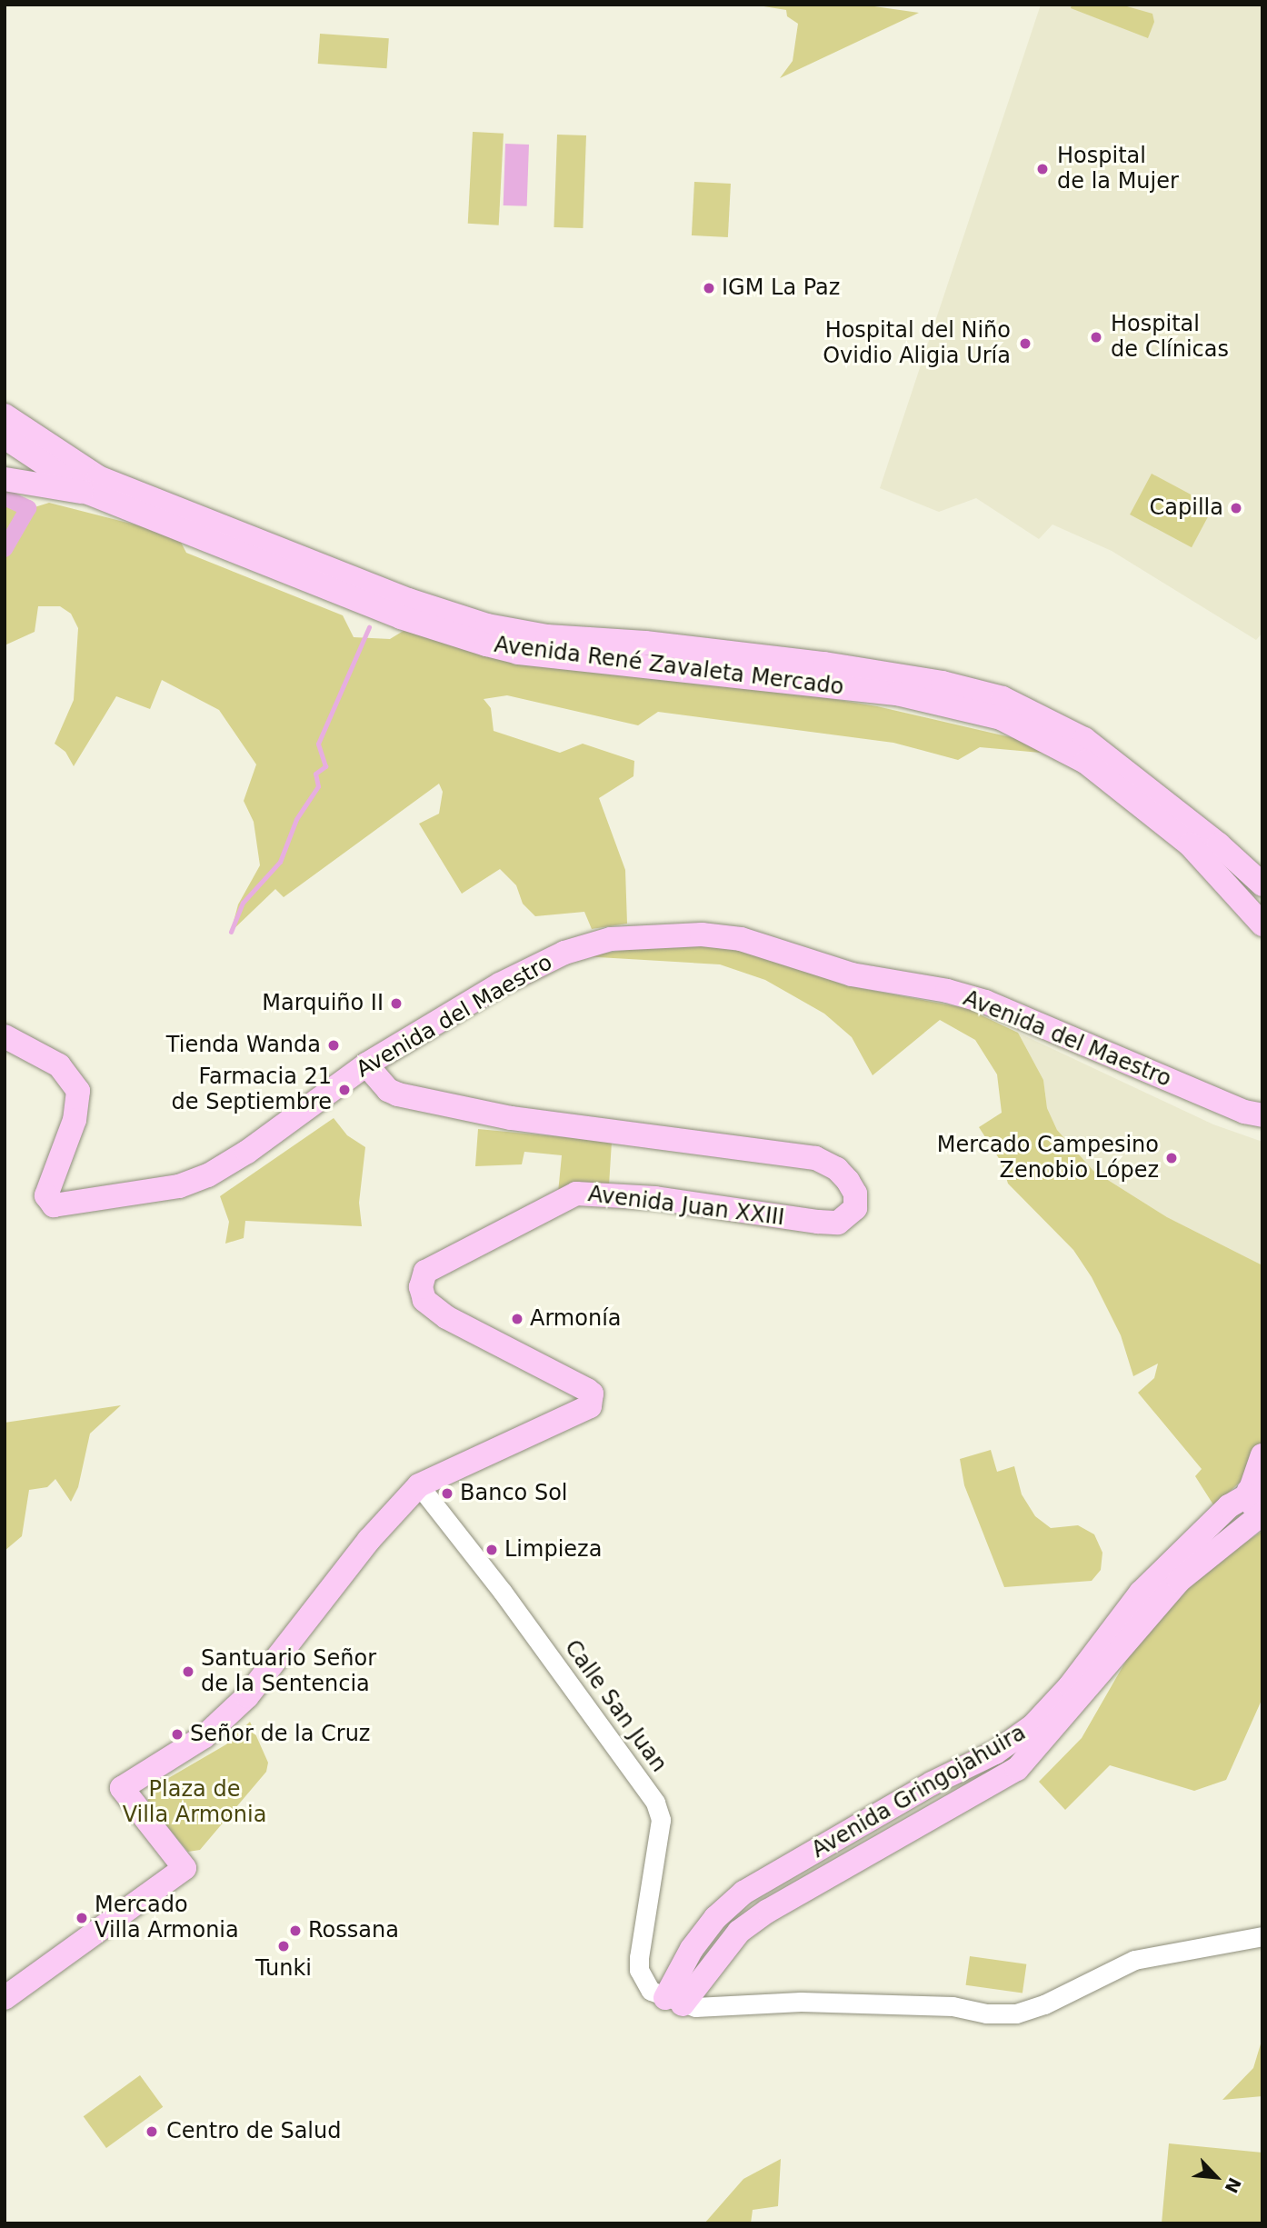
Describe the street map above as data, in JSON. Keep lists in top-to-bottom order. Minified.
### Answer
{"streets":{"main road":["Avenida René Zavaleta Mercado","Avenida del Maestro","Avenida Juan XXIII","Avenida Gringojahuira"],"street":["Calle San Juan"]},"crossings":[["Avenida del Maestro","Avenida Juan XXIII"],["Avenida Juan XXIII","Calle San Juan"],["Calle San Juan","Avenida Gringojahuira"]],"parks":["Plaza de Villa Armonia"],"places":["Hospital de la Mujer","IGM La Paz","Hospital de Clínicas","Hospital del Niño Ovidio Aligia Uría","Capilla","Marquiño II","Tienda Wanda","Farmacia 21 de Septiembre","Mercado Campesino Zenobio López","Armonía","Banco Sol","Limpieza","Santuario Señor de la Sentencia","Señor de la Cruz","Mercado Villa Armonia","Rossana","Tunki","Centro de Salud"],"north":"bottom right"}
